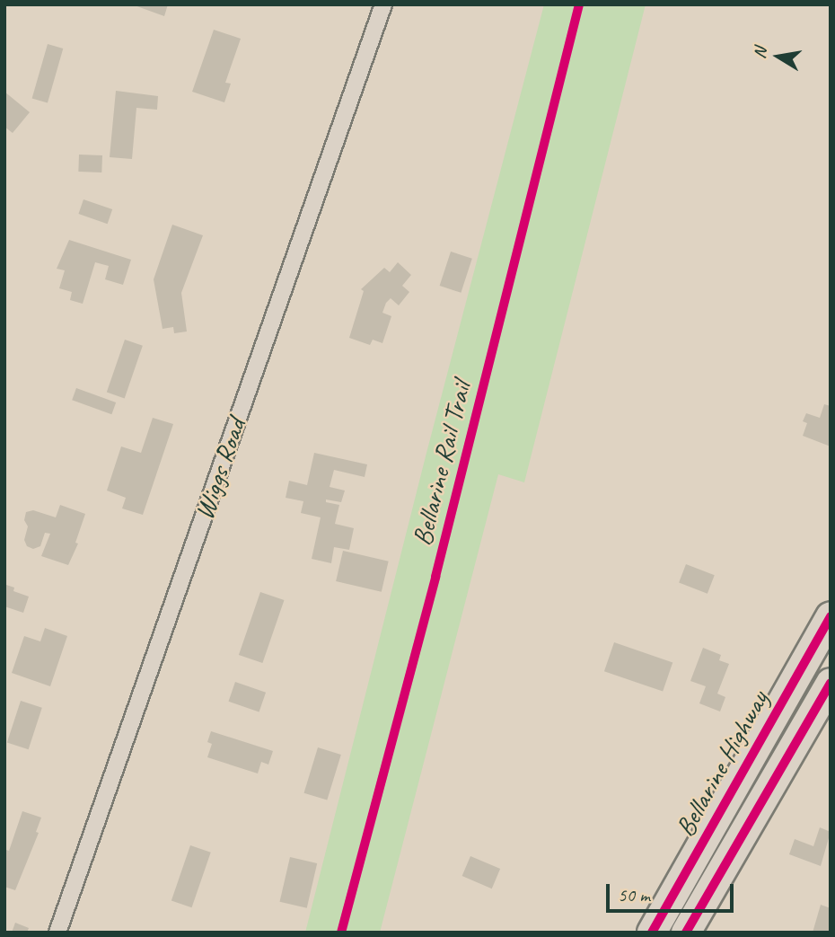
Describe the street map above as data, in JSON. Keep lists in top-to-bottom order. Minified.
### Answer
{"streets":{"highway":["Bellarine Highway"],"street":["Wiggs Road"],"cycle path":["Bellarine Rail Trail"]},"scale_bar":"50 m","north":"left"}
